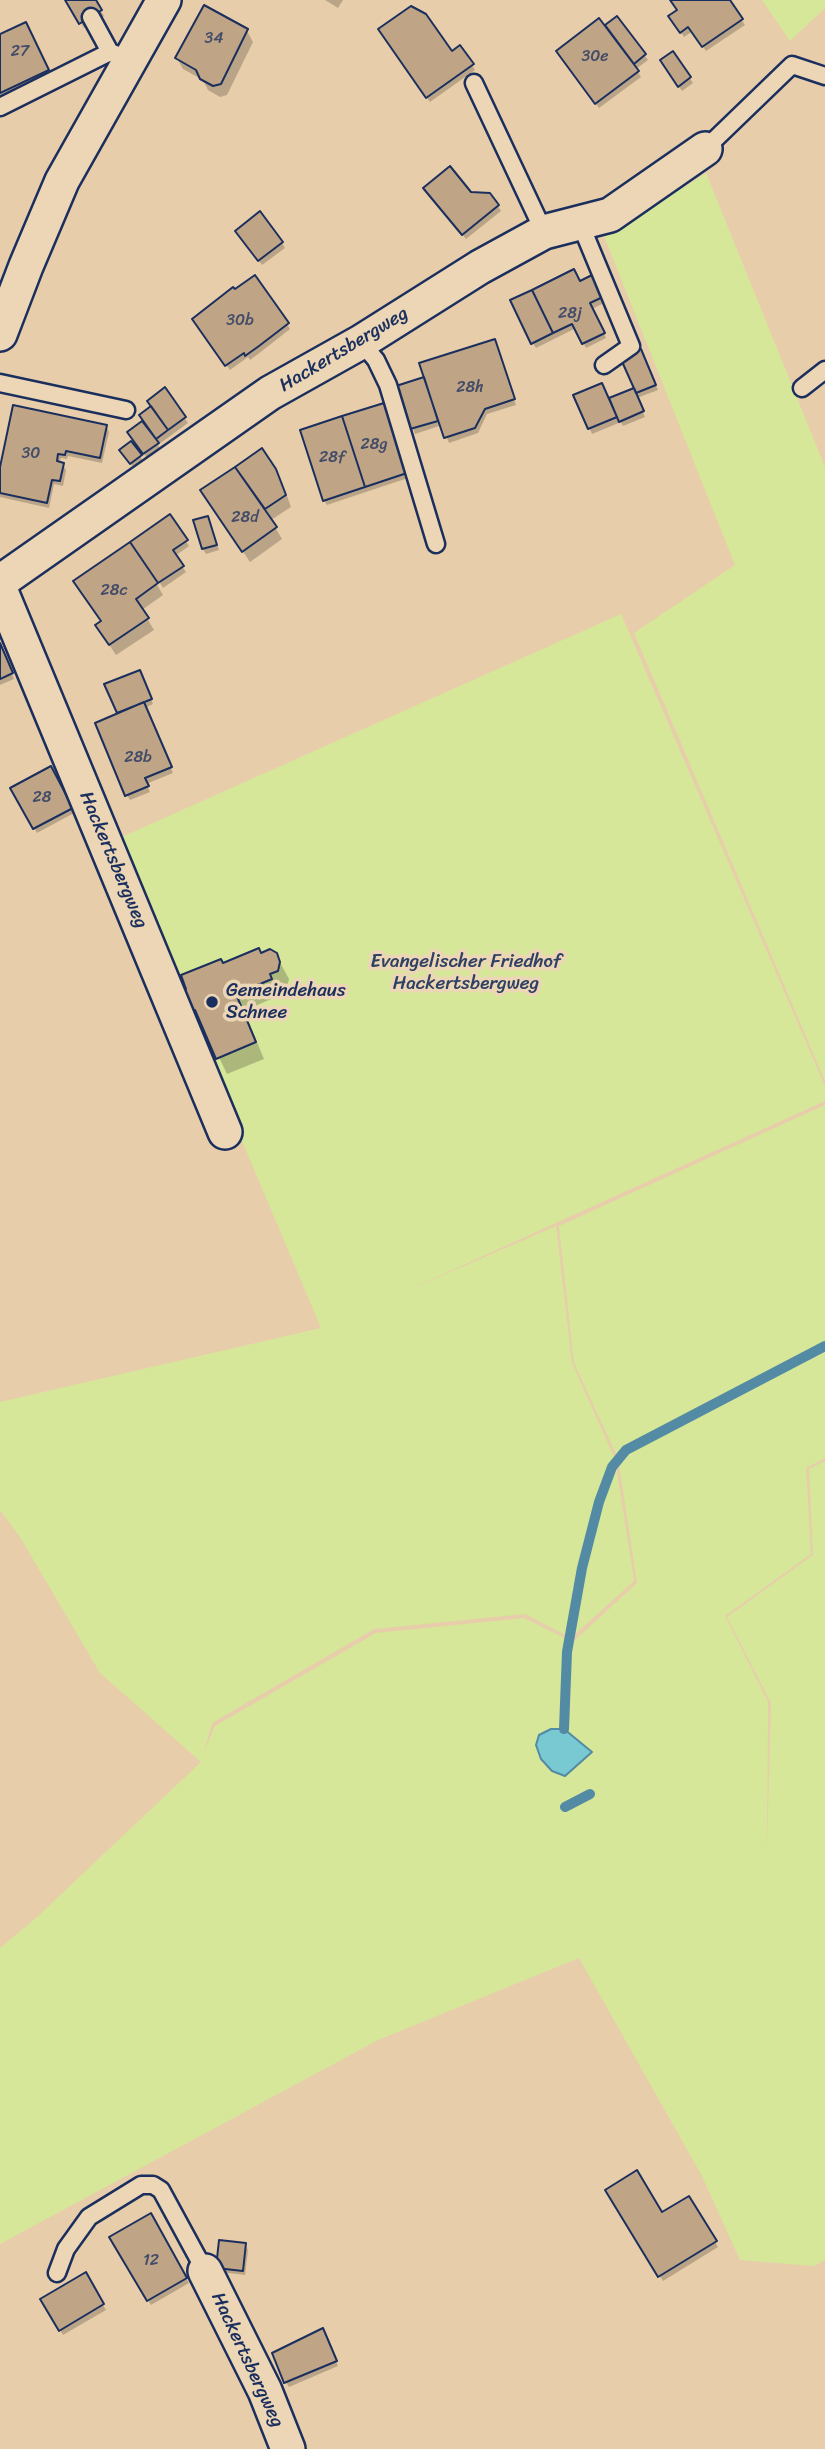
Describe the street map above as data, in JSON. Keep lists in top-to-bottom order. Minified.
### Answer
{"streets":{"street":["Hackertsbergweg"]},"parks":["Evangelischer Friedhof Hackertsbergweg"],"places":["Gemeindehaus Schnee"],"house_numbers":["34","27","30e","28j","30b","28h","28g","30","28f","28d","28c","28b","28","12"]}
